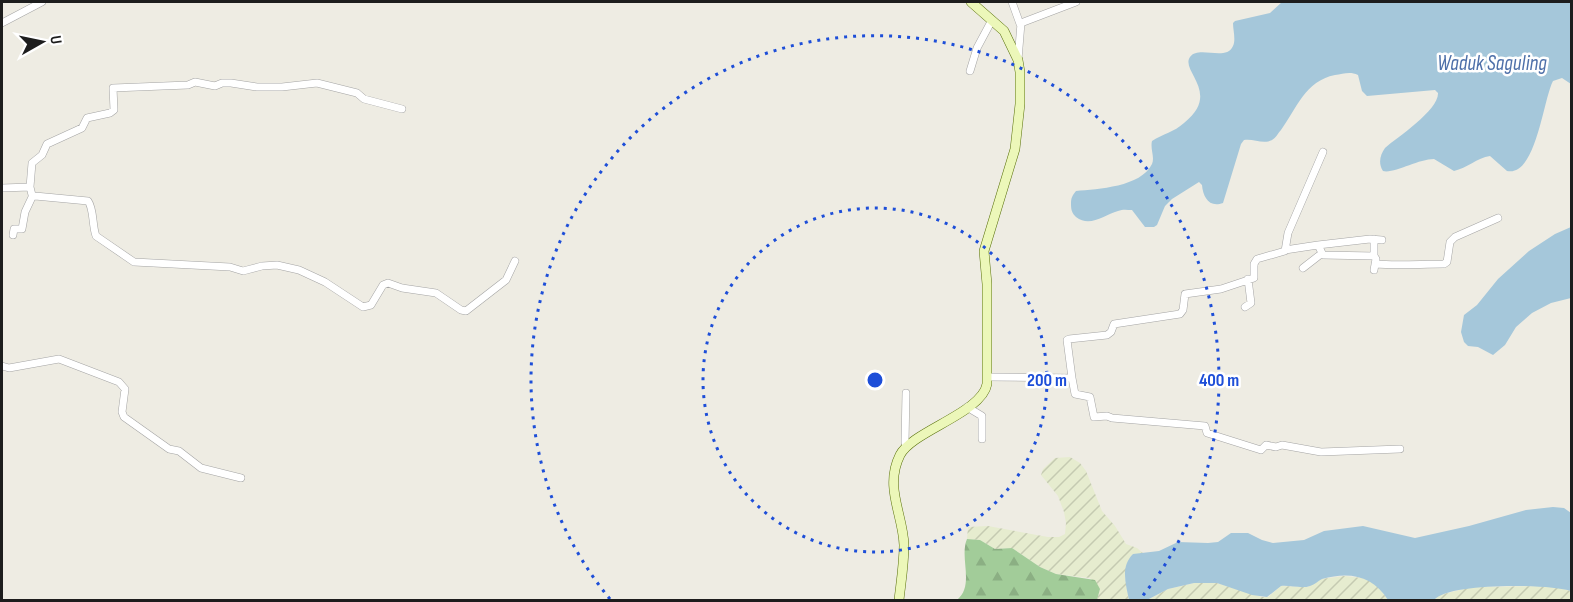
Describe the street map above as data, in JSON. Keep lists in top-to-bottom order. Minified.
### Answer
{"water":["Waduk Saguling"],"north":"right","rings":["200 m","400 m"]}
